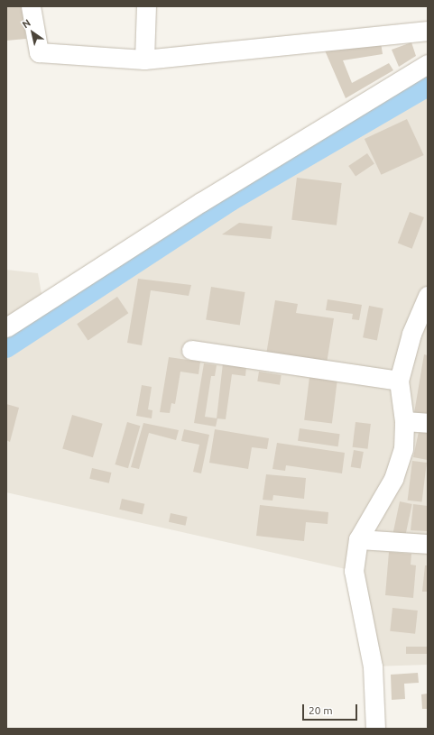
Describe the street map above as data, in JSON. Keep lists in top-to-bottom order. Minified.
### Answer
{"scale_bar":"20 m","north":"top left"}
